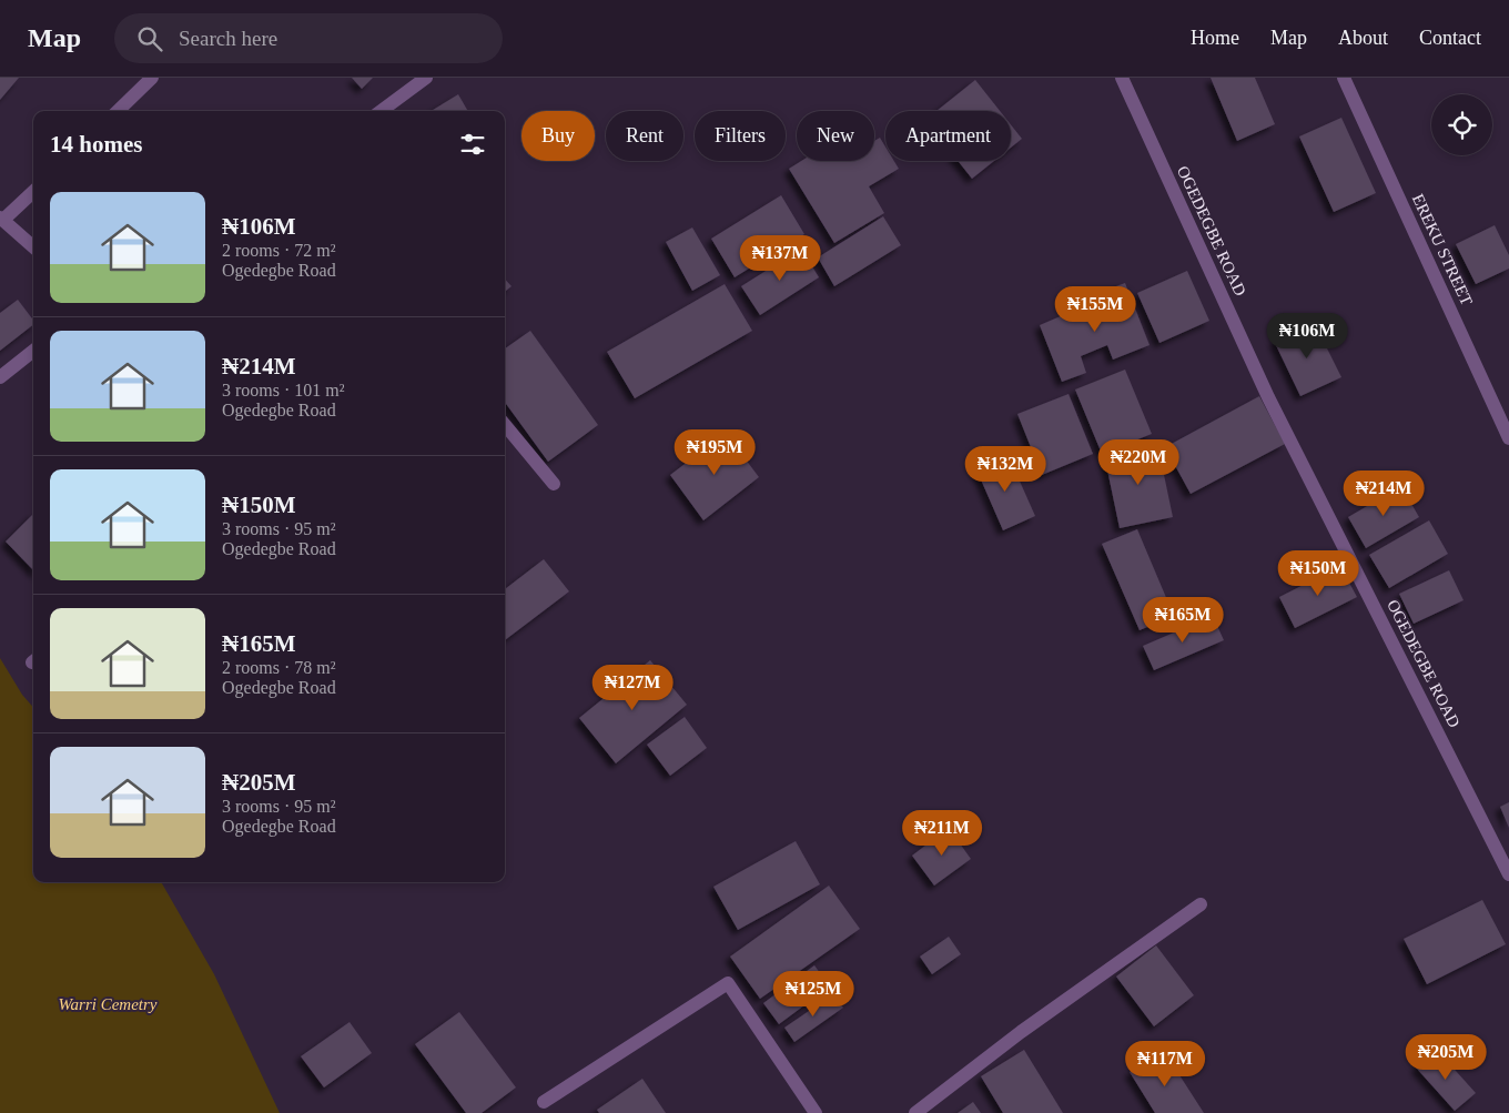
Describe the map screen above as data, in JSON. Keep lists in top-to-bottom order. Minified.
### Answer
{"streets":{"street":["OGEDEGBE ROAD","EREKU STREET"]},"parks":["Warri Cemetry"],"page":{"header":"Map","search":"Search here","nav":["Home","Map","About","Contact"],"chip":["Buy","Rent","Filters","New","Apartment"],"heading":"14 homes","list":[{"name":"₦106M","note":"2 rooms · 72 m² · Ogedegbe Road"},{"name":"₦214M","note":"3 rooms · 101 m² · Ogedegbe Road"},{"name":"₦150M","note":"3 rooms · 95 m² · Ogedegbe Road"},{"name":"₦165M","note":"2 rooms · 78 m² · Ogedegbe Road"},{"name":"₦205M","note":"3 rooms · 95 m² · Ogedegbe Road"}],"price":["₦137M","₦155M","₦106M","₦195M","₦220M","₦132M","₦214M","₦150M","₦165M","₦127M","₦211M","₦125M","₦205M","₦117M"]}}
